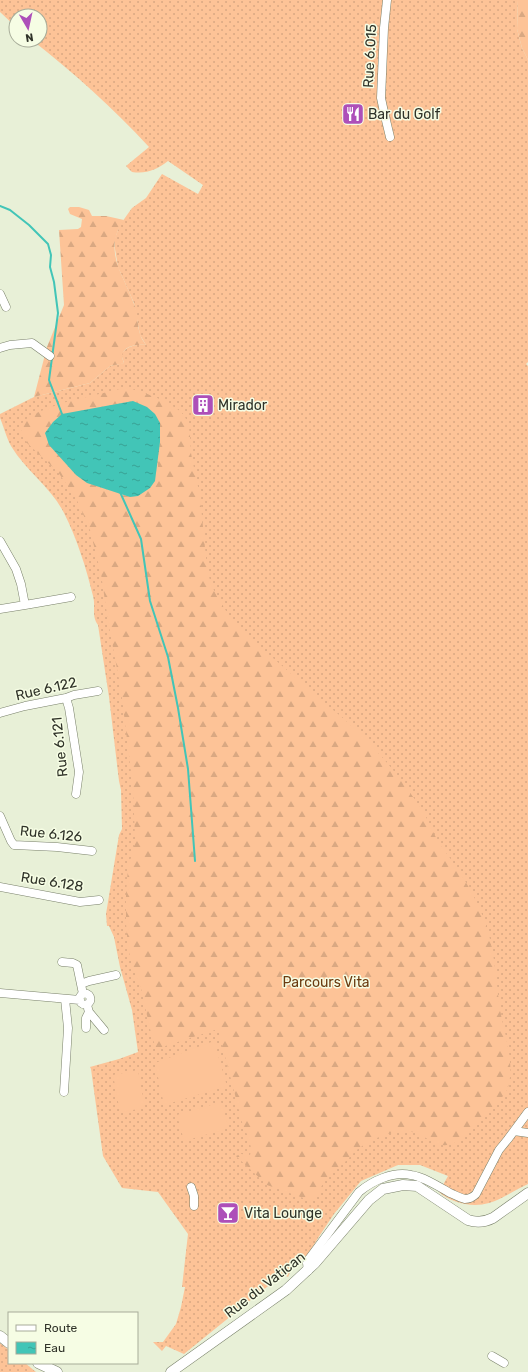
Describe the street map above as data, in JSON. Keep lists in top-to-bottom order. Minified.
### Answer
{"streets":{"street":["Rue 6.015","Rue 6.122","Rue 6.121","Rue 6.126","Rue 6.128","Rue du Vatican"]},"crossings":[["Rue 6.122","Rue 6.121"]],"parks":["Parcours Vita"],"places":{"restaurant":["Bar du Golf"],"building":["Mirador"],"bar":["Vita Lounge"]},"legend":["Route","Eau"],"north":"bottom"}
